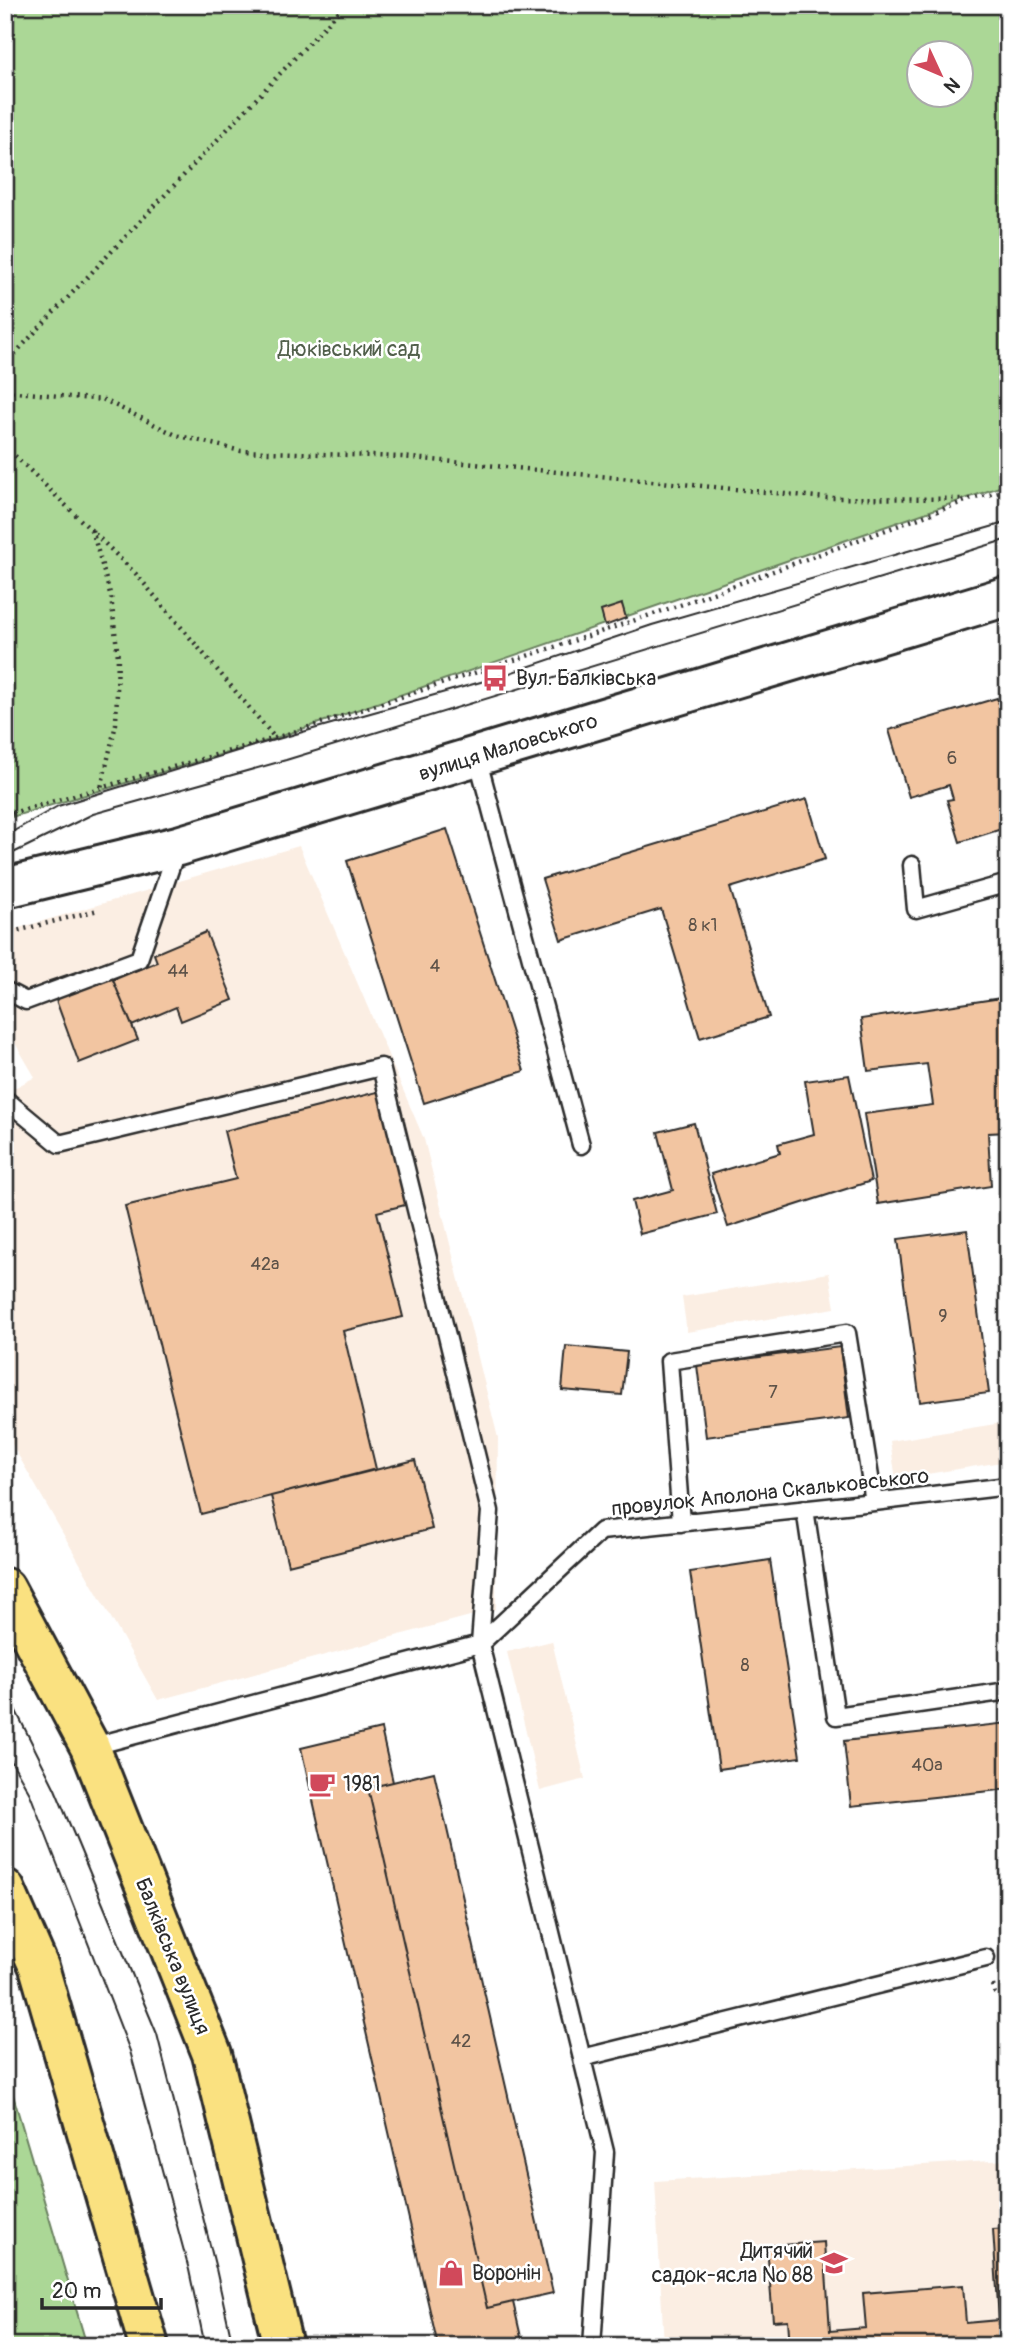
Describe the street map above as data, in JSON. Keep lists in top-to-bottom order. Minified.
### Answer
{"streets":{"main road":["Балківська вулиця"],"street":["вулиця Маловського"],"lane":["провулок Аполона Скальковського"]},"crossings":[["провулок Аполона Скальковського","Балківська вулиця"]],"parks":["Дюківський сад"],"places":{"bus stop":["Вул. Балківська"],"cafe":["1981"],"school or university":["Дитячий садок-ясла № 88"],"shop":["Воронін"]},"house_numbers":["6","8 к1","4","44","42а","9","7","8","40а","42"],"scale_bar":"20 m","north":"bottom right"}
